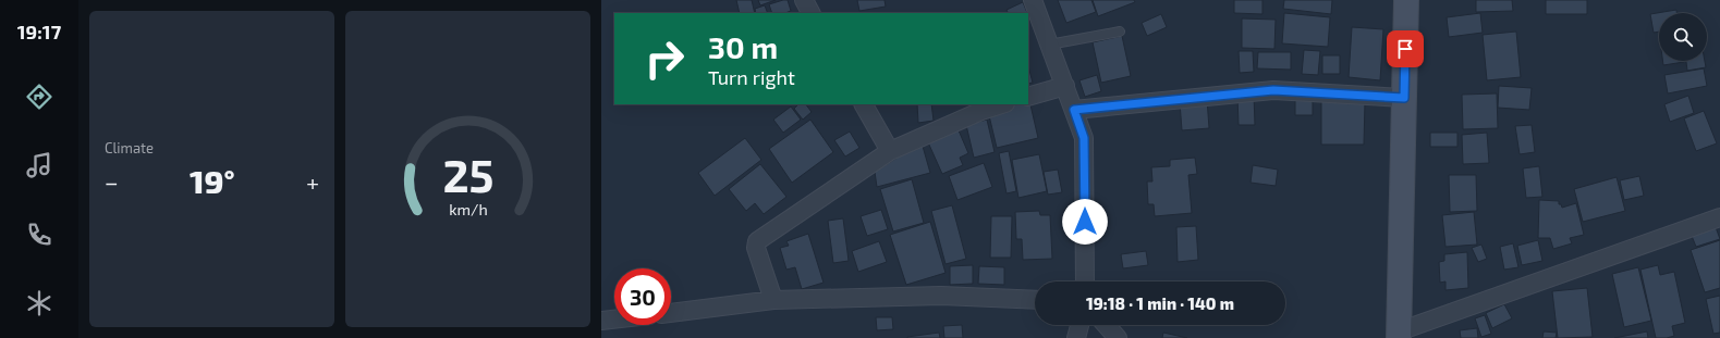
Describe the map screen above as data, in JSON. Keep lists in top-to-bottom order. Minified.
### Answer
{"page":{"tabs":"19:17","tile":"Climate","turn":["30 m","Turn right"],"heat":["−","19°","+"],"limit":"30","trip":"19:18 · 1 min · 140 m","gauge":["25","km/h"]}}
